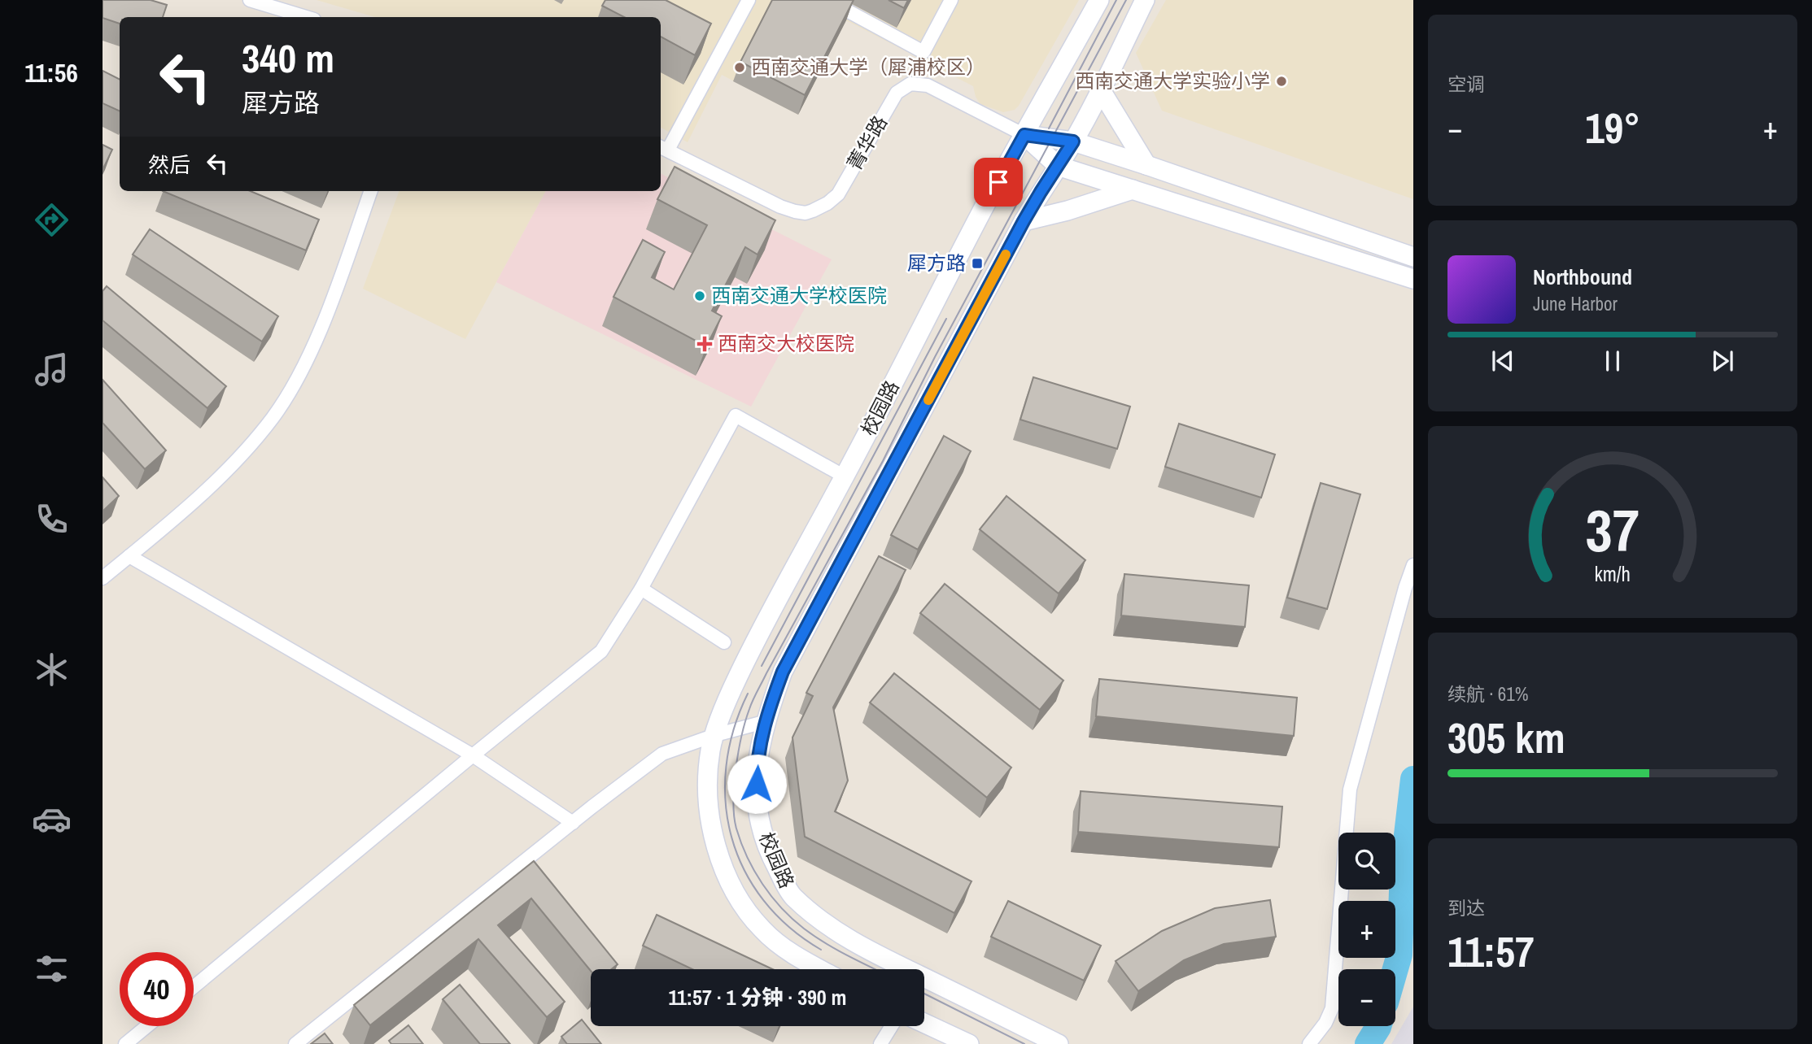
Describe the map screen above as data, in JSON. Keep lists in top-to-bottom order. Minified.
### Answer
{"streets":{"street":["菁华路","校园路"]},"crossings":[["菁华路","校园路"]],"places":{"other":["西南交通大学（犀浦校区）","西南交通大学实验小学","西南交通大学校医院"],"transit":["犀方路"],"health":["西南交大校医院"]},"page":{"tabs":"11:56","tile":["空调",["续航 · 61%","305 km"],["到达","11:57"]],"turn":["340 m","犀方路"],"heat":["−","19°","+"],"then":"然后","song":["Northbound","June Harbor"],"map_buttons":["+","−"],"limit":"40","trip":"11:57 · 1 分钟 · 390 m","gauge":["37","km/h"]}}
